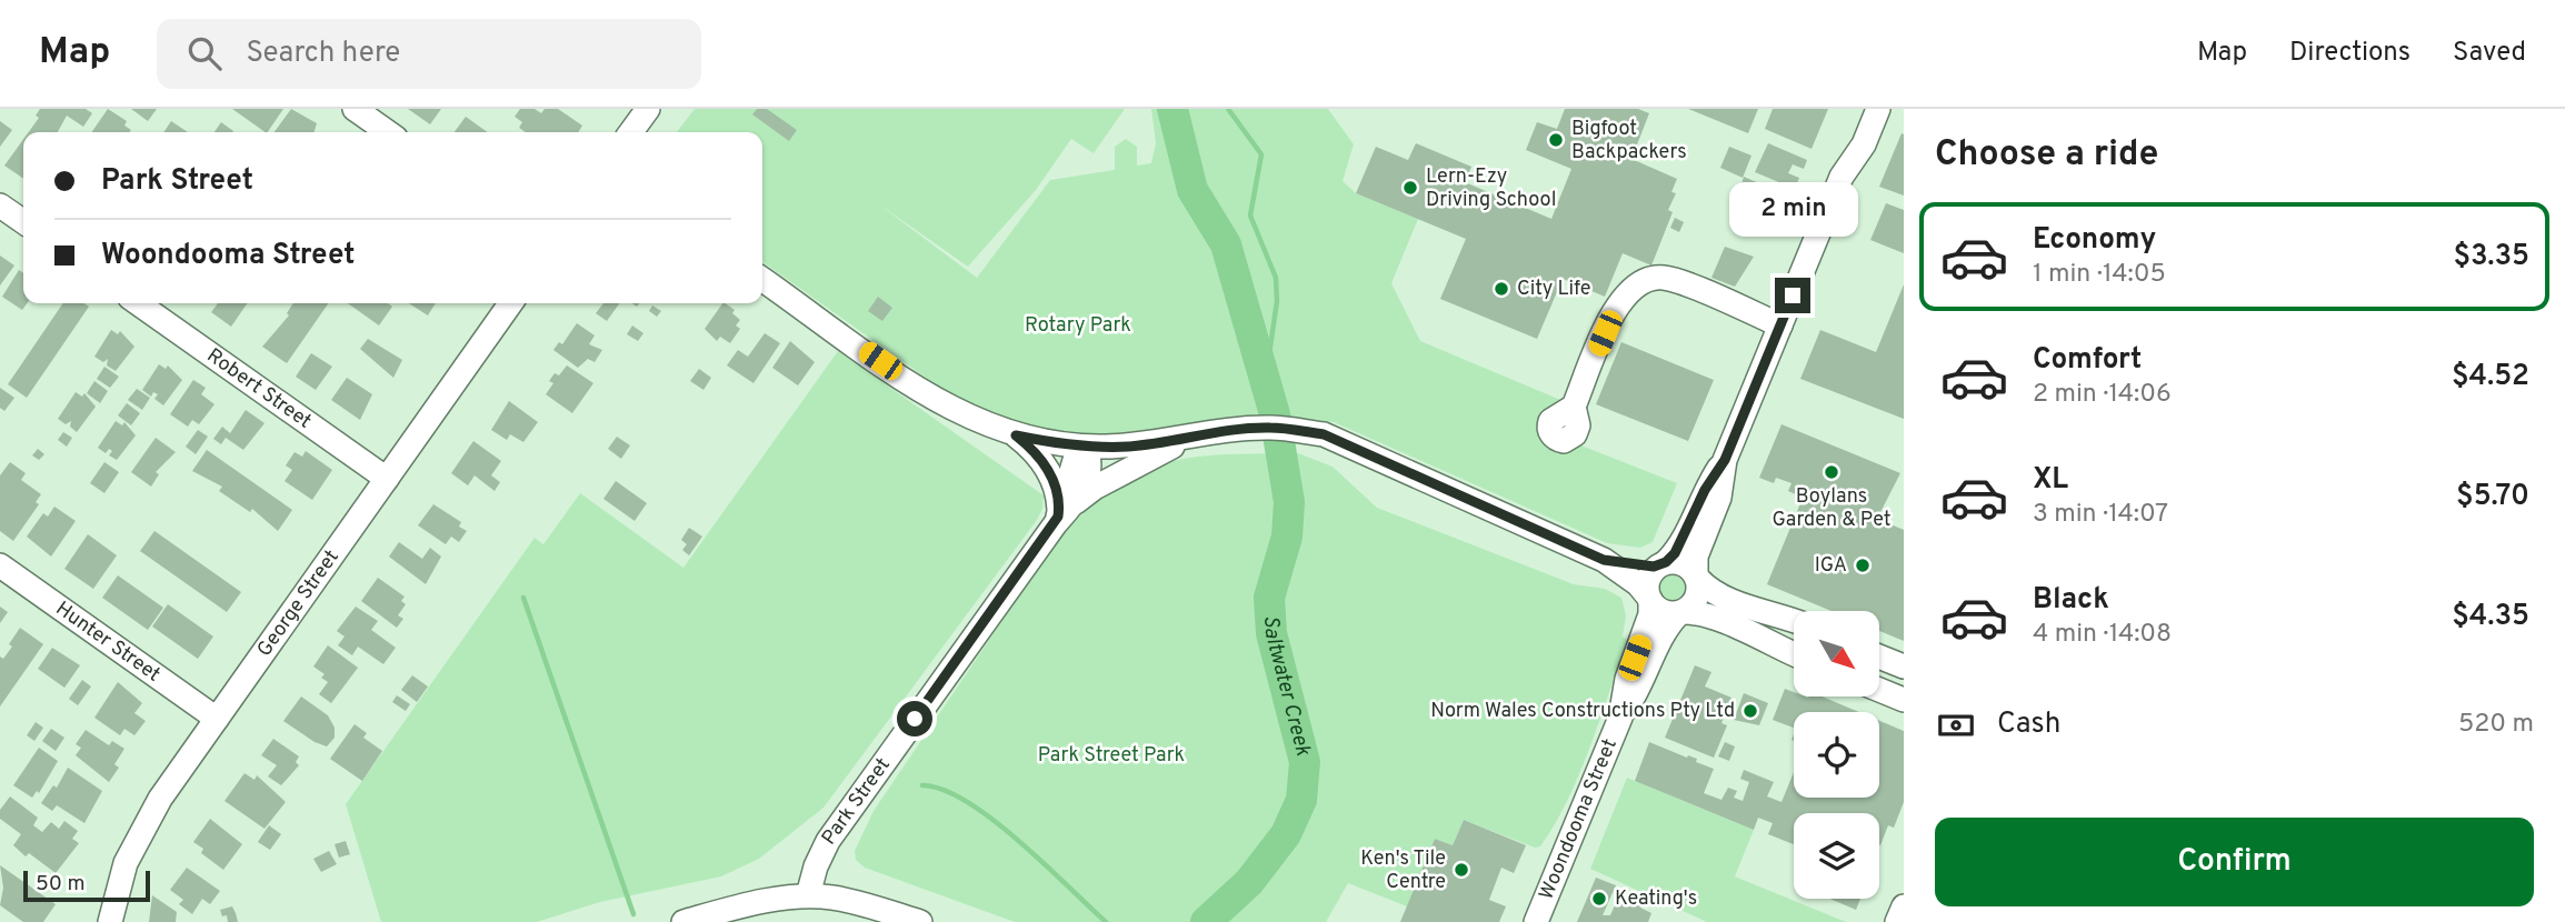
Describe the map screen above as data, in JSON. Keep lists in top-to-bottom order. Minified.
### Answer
{"streets":{"street":["Robert Street","George Street","Hunter Street","Park Street","Woondooma Street"]},"crossings":[["Robert Street","George Street"],["George Street","Hunter Street"]],"water":["Saltwater Creek"],"parks":["Rotary Park","Park Street Park"],"places":["Bigfoot Backpackers","Lern-Ezy Driving School","City Life","Boylans Garden & Pet","IGA","Norm Wales Constructions Pty Ltd","Ken's Tile Centre","Keating's"],"scale_bar":"50 m","north":"bottom right","page":{"header":"Map","search":"Search here","nav":["Map","Directions","Saved"],"heading":"Choose a ride","banner":["Park Street","Woondooma Street"],"bubble":"2 min","list":[{"name":"Economy","note":"1 min · 14:05","value":"$3.35"},{"name":"Comfort","note":"2 min · 14:06","value":"$4.52"},{"name":"XL","note":"3 min · 14:07","value":"$5.70"},{"name":"Black","note":"4 min · 14:08","value":"$4.35"}],"pay":["Cash","520 m"],"buttons":"Confirm","scale":"50 m"}}
